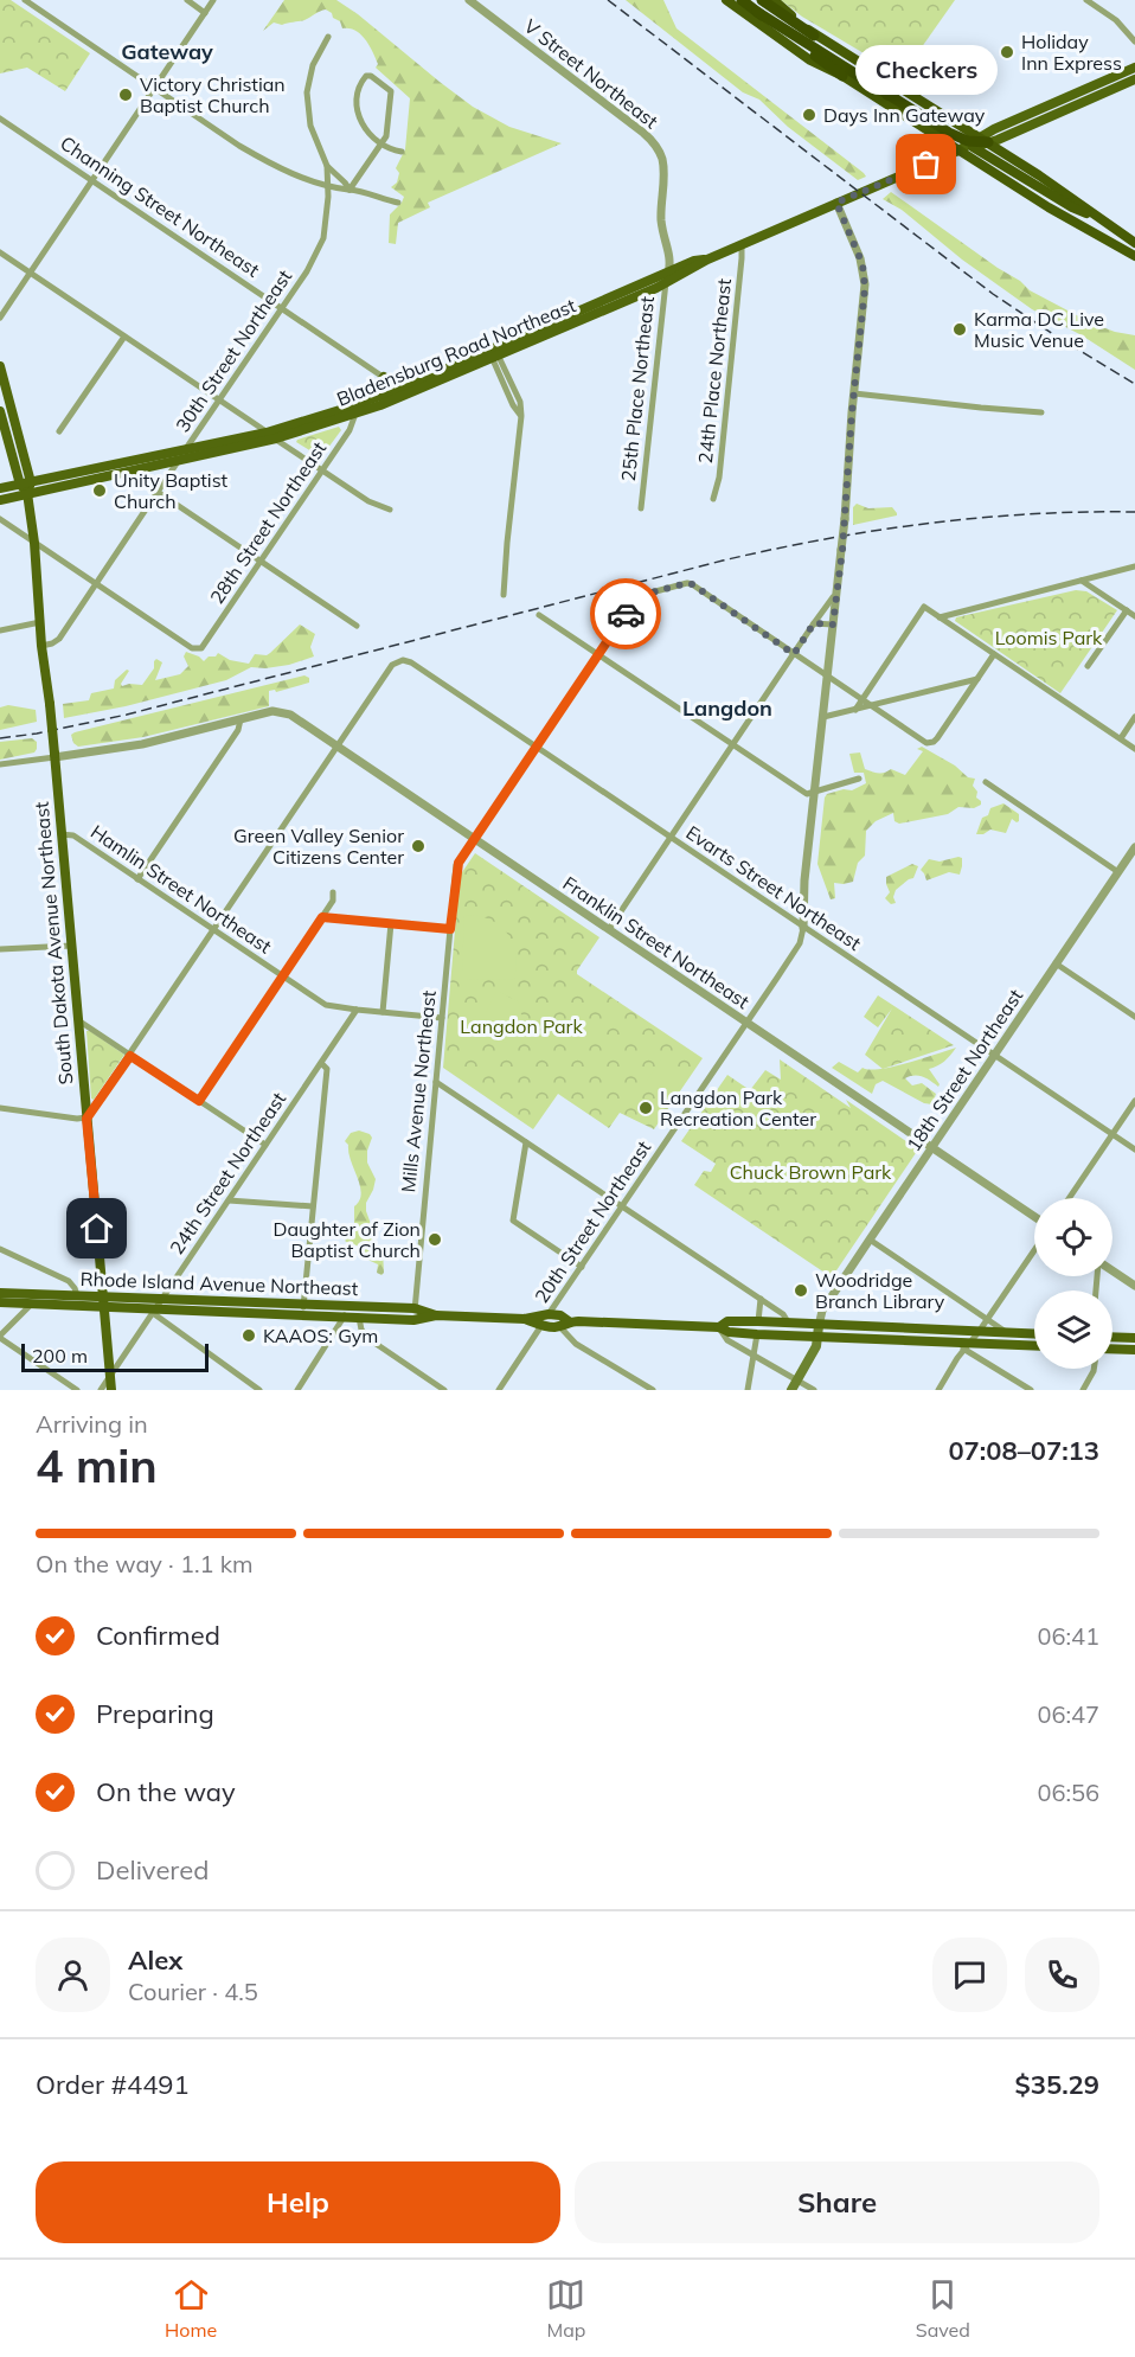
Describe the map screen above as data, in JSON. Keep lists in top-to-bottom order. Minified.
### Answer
{"streets":{"main road":["Bladensburg Road Northeast","South Dakota Avenue Northeast","18th Street Northeast","Rhode Island Avenue Northeast"],"street":["V Street Northeast","Channing Street Northeast","30th Street Northeast","24th Place Northeast","25th Place Northeast","28th Street Northeast","Evarts Street Northeast","Hamlin Street Northeast","Franklin Street Northeast","Mills Avenue Northeast","24th Street Northeast","20th Street Northeast"]},"crossings":[["V Street Northeast","Bladensburg Road Northeast"],["V Street Northeast","25th Place Northeast"],["Channing Street Northeast","30th Street Northeast"],["Channing Street Northeast","Bladensburg Road Northeast"],["30th Street Northeast","Bladensburg Road Northeast"],["30th Street Northeast","28th Street Northeast"],["30th Street Northeast","South Dakota Avenue Northeast"],["Bladensburg Road Northeast","24th Place Northeast"],["Bladensburg Road Northeast","25th Place Northeast"],["Bladensburg Road Northeast","28th Street Northeast"],["Bladensburg Road Northeast","South Dakota Avenue Northeast"],["Evarts Street Northeast","Franklin Street Northeast"],["Evarts Street Northeast","18th Street Northeast"],["Evarts Street Northeast","20th Street Northeast"],["Hamlin Street Northeast","South Dakota Avenue Northeast"],["Hamlin Street Northeast","Mills Avenue Northeast"],["Hamlin Street Northeast","24th Street Northeast"],["Franklin Street Northeast","South Dakota Avenue Northeast"],["Franklin Street Northeast","18th Street Northeast"],["Franklin Street Northeast","Mills Avenue Northeast"],["Franklin Street Northeast","20th Street Northeast"],["South Dakota Avenue Northeast","24th Street Northeast"],["South Dakota Avenue Northeast","Rhode Island Avenue Northeast"],["18th Street Northeast","Rhode Island Avenue Northeast"],["Mills Avenue Northeast","Rhode Island Avenue Northeast"],["24th Street Northeast","Rhode Island Avenue Northeast"],["20th Street Northeast","Rhode Island Avenue Northeast"]],"districts":["Gateway","Langdon"],"parks":["Loomis Park","Langdon Park","Chuck Brown Park"],"places":["Holiday Inn Express","Victory Christian Baptist Church","Days Inn Gateway","Checkers","Karma DC Live Music Venue","Unity Baptist Church","Green Valley Senior Citizens Center","Langdon Park Recreation Center","Daughter of Zion Baptist Church","Woodridge Branch Library","KAAOS: Gym"],"scale_bar":"200 m","page":{"bubble":"Checkers","scale":"200 m","heading":["4 min","Arriving in","07:08–07:13"],"panel":["Alex","Courier · 4.5","Order #4491","$35.29"],"bar":"On the way · 1.1 km","list":[["Confirmed","06:41"],["Preparing","06:47"],["On the way","06:56"],"Delivered"],"buttons":["Help","Share"],"tabs":["Home","Map","Saved"]}}
